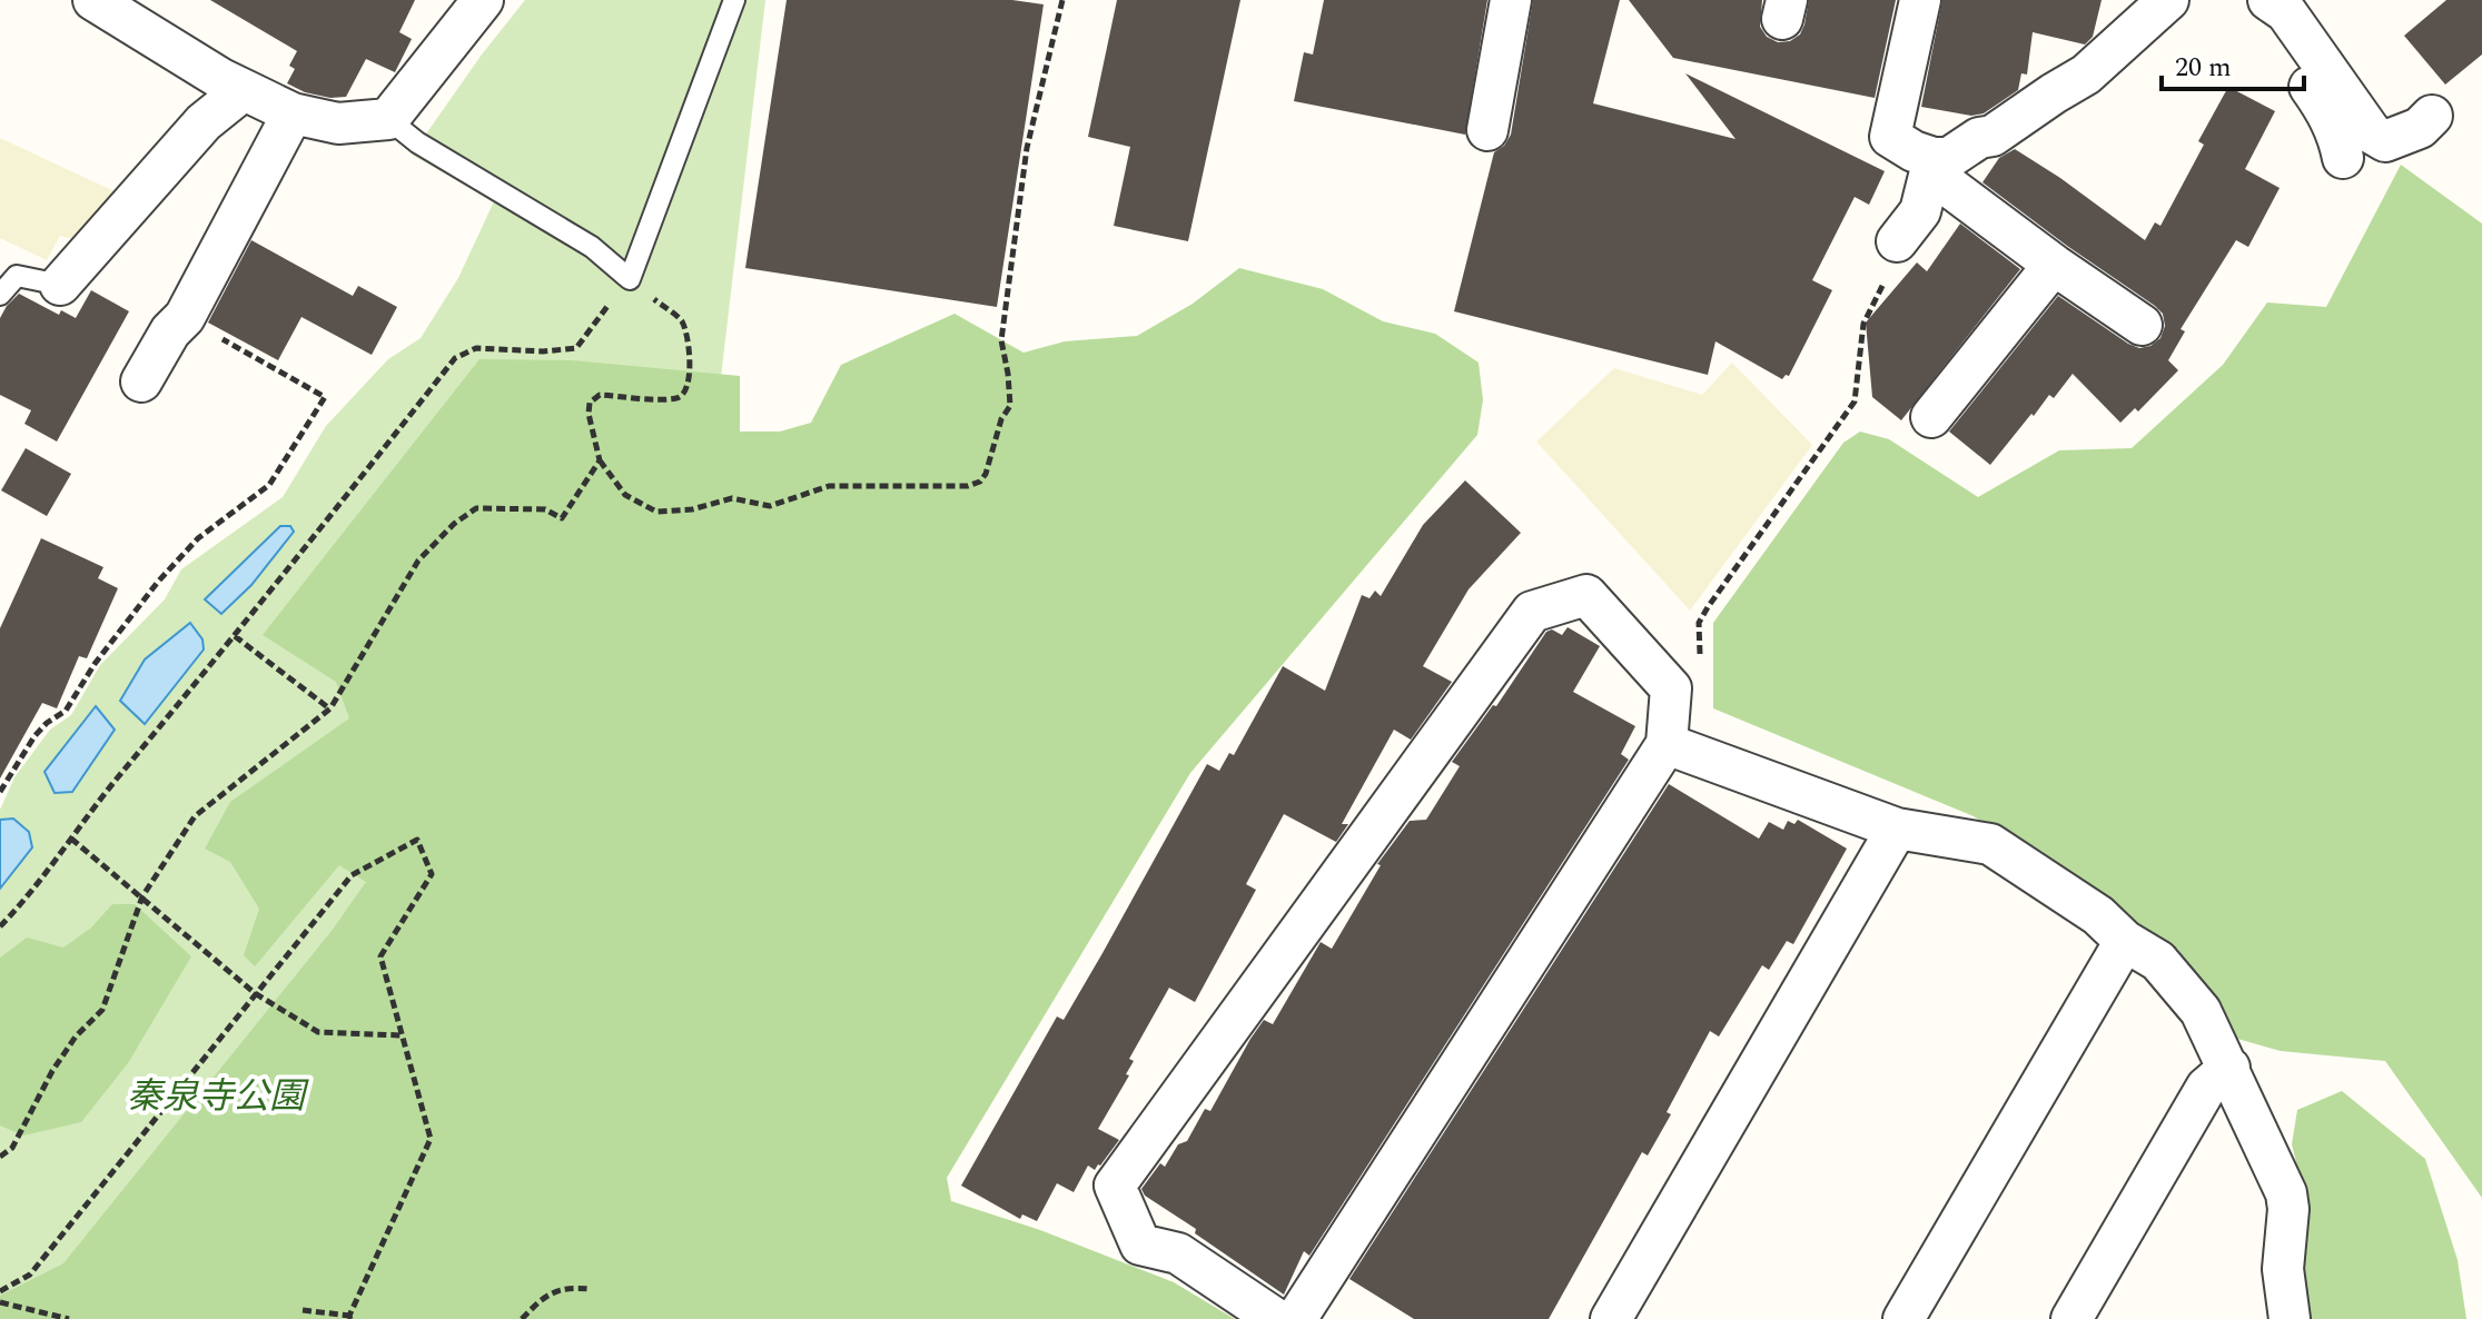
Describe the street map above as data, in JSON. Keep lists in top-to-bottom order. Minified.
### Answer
{"parks":["秦泉寺公園"],"scale_bar":"20 m"}
